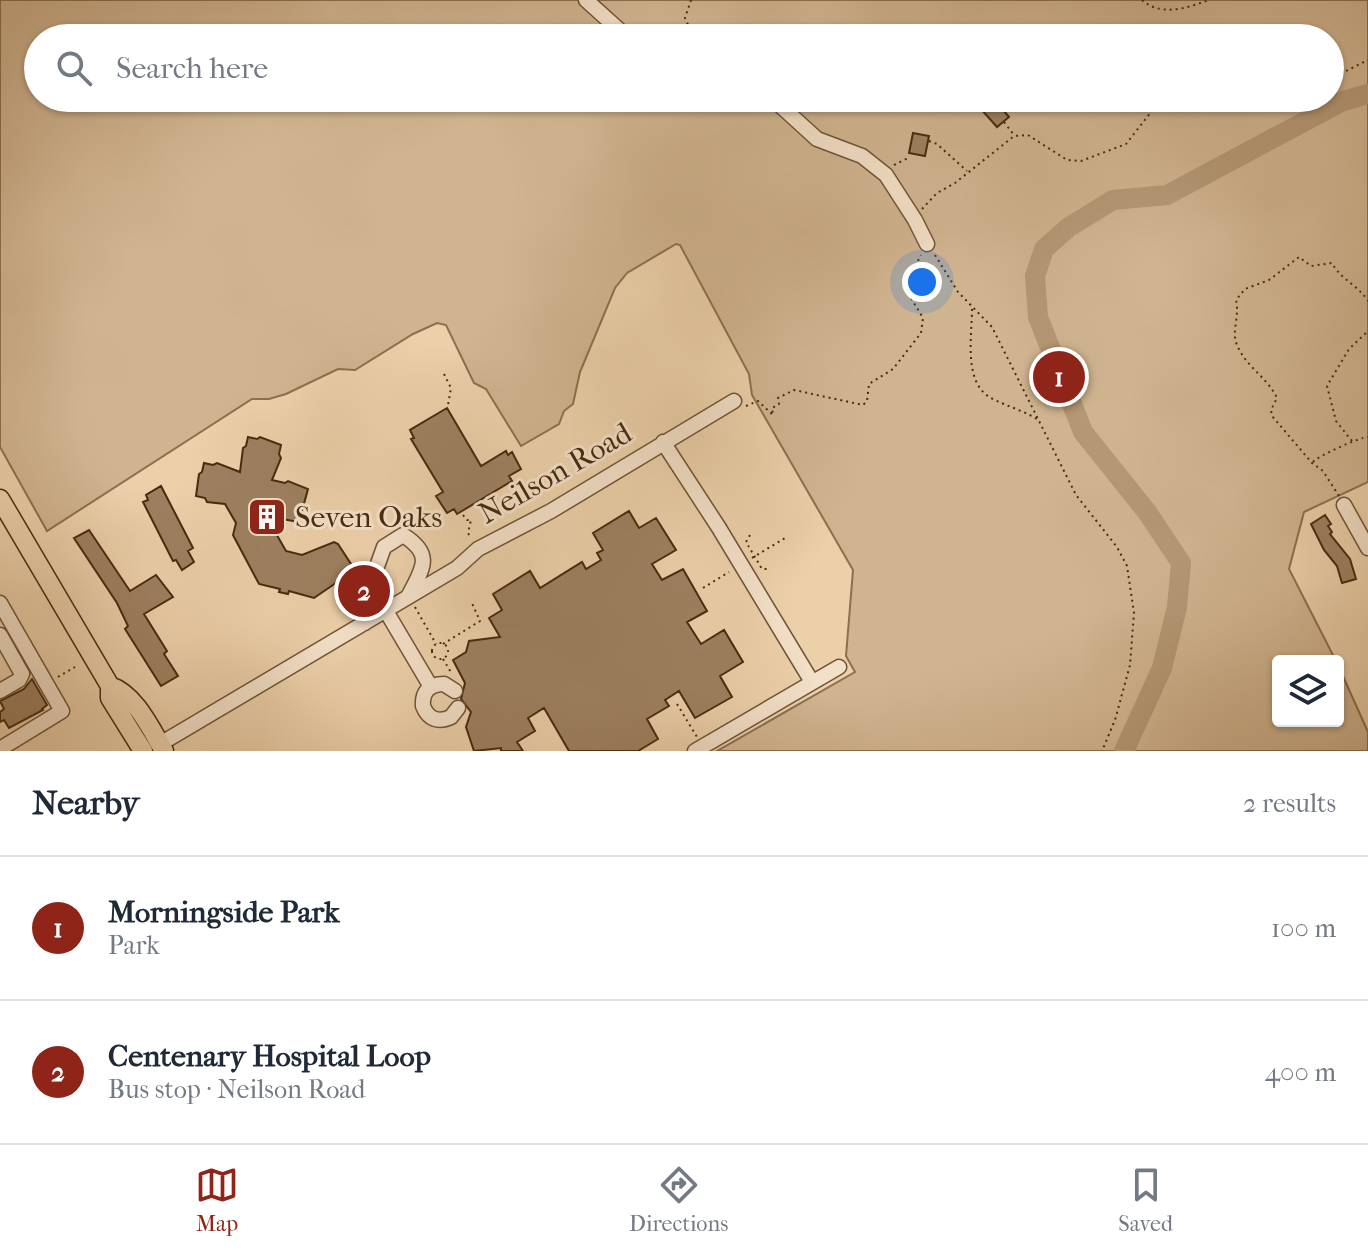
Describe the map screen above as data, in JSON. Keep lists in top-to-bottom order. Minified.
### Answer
{"streets":{"street":["Neilson Road"]},"places":{"building":["Seven Oaks"]},"page":{"search":"Search here","pins":["1","2"],"heading":["Nearby","2 results"],"list":[{"mark":"1","name":"Morningside Park","note":"Park","value":"100 m"},{"mark":"2","name":"Centenary Hospital Loop","note":"Bus stop · Neilson Road","value":"400 m"}],"nav":["Map","Directions","Saved"]}}
